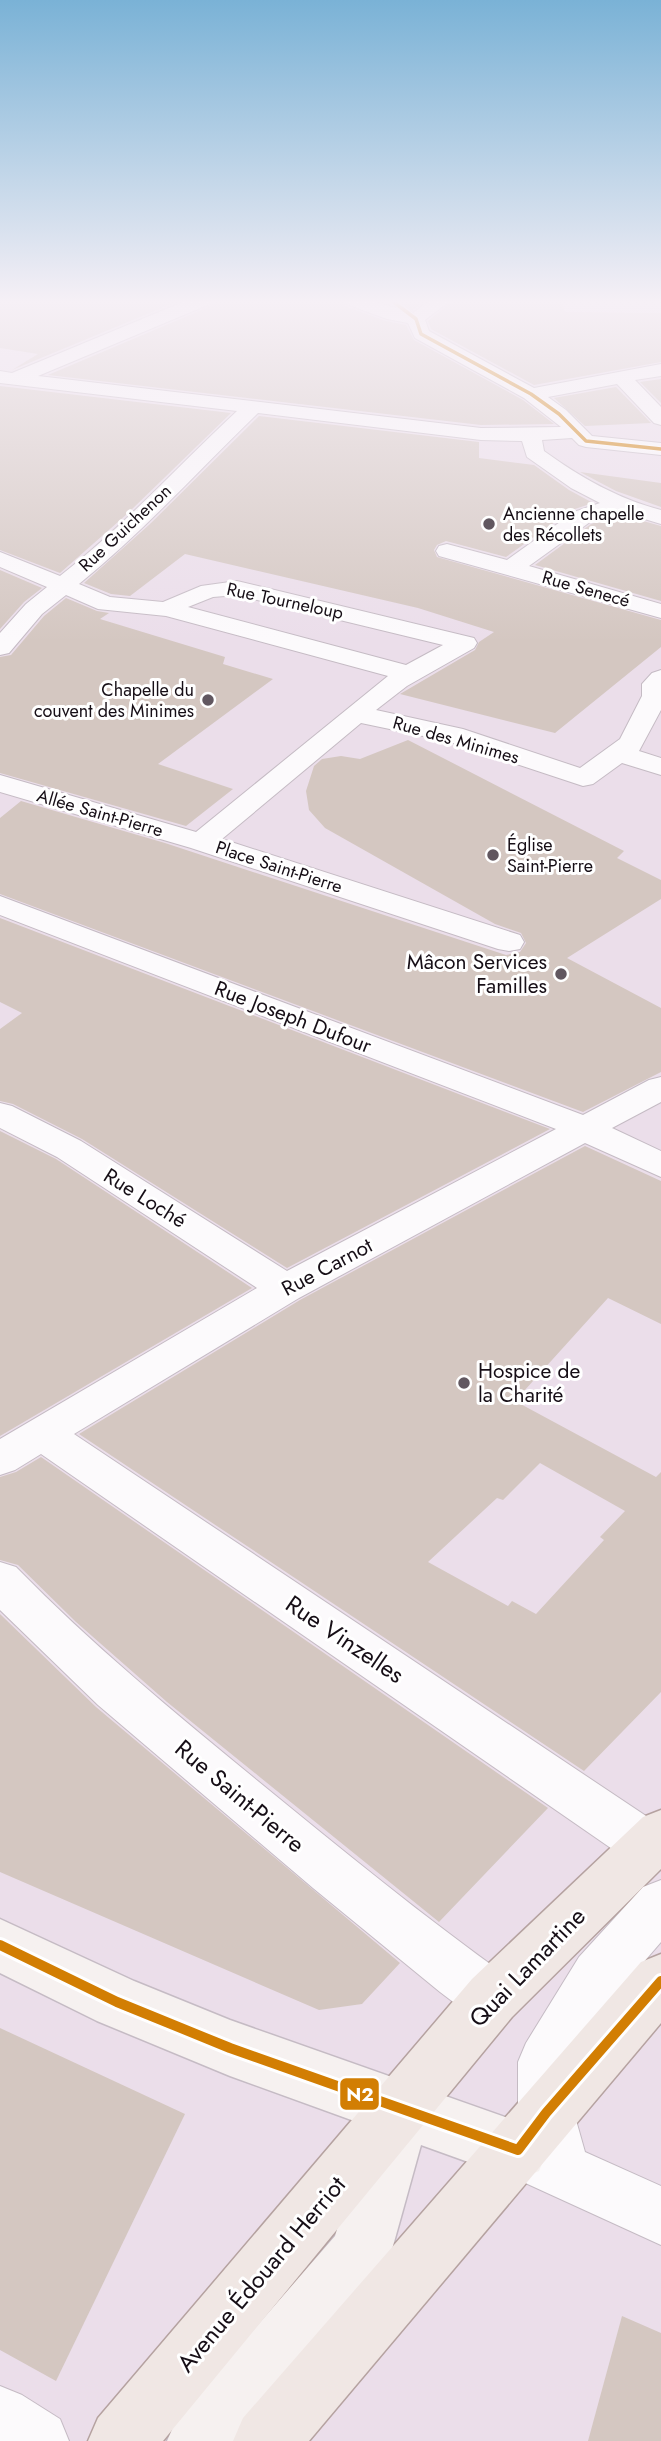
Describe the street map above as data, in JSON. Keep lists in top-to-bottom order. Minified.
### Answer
{"streets":{"main road":["Quai Lamartine","Avenue Édouard Herriot"],"street":["Rue Guichenon","Rue Senecé","Rue Tourneloup","Rue des Minimes","Allée Saint-Pierre","Place Saint-Pierre","Rue Joseph Dufour","Rue Loché","Rue Carnot","Rue Vinzelles","Rue Saint-Pierre"]},"crossings":[["Rue Tourneloup","Rue des Minimes"],["Rue des Minimes","Place Saint-Pierre"],["Allée Saint-Pierre","Place Saint-Pierre"],["Rue Joseph Dufour","Rue Carnot"],["Rue Loché","Rue Carnot"],["Rue Carnot","Rue Vinzelles"],["Rue Vinzelles","Quai Lamartine"],["Rue Saint-Pierre","Quai Lamartine"],["Quai Lamartine","Avenue Édouard Herriot"]],"places":["Ancienne chapelle des Récollets","Chapelle du couvent des Minimes","Église Saint-Pierre","Mâcon Services Familles","Hospice de la Charité"],"lines":["transit line N2"]}
